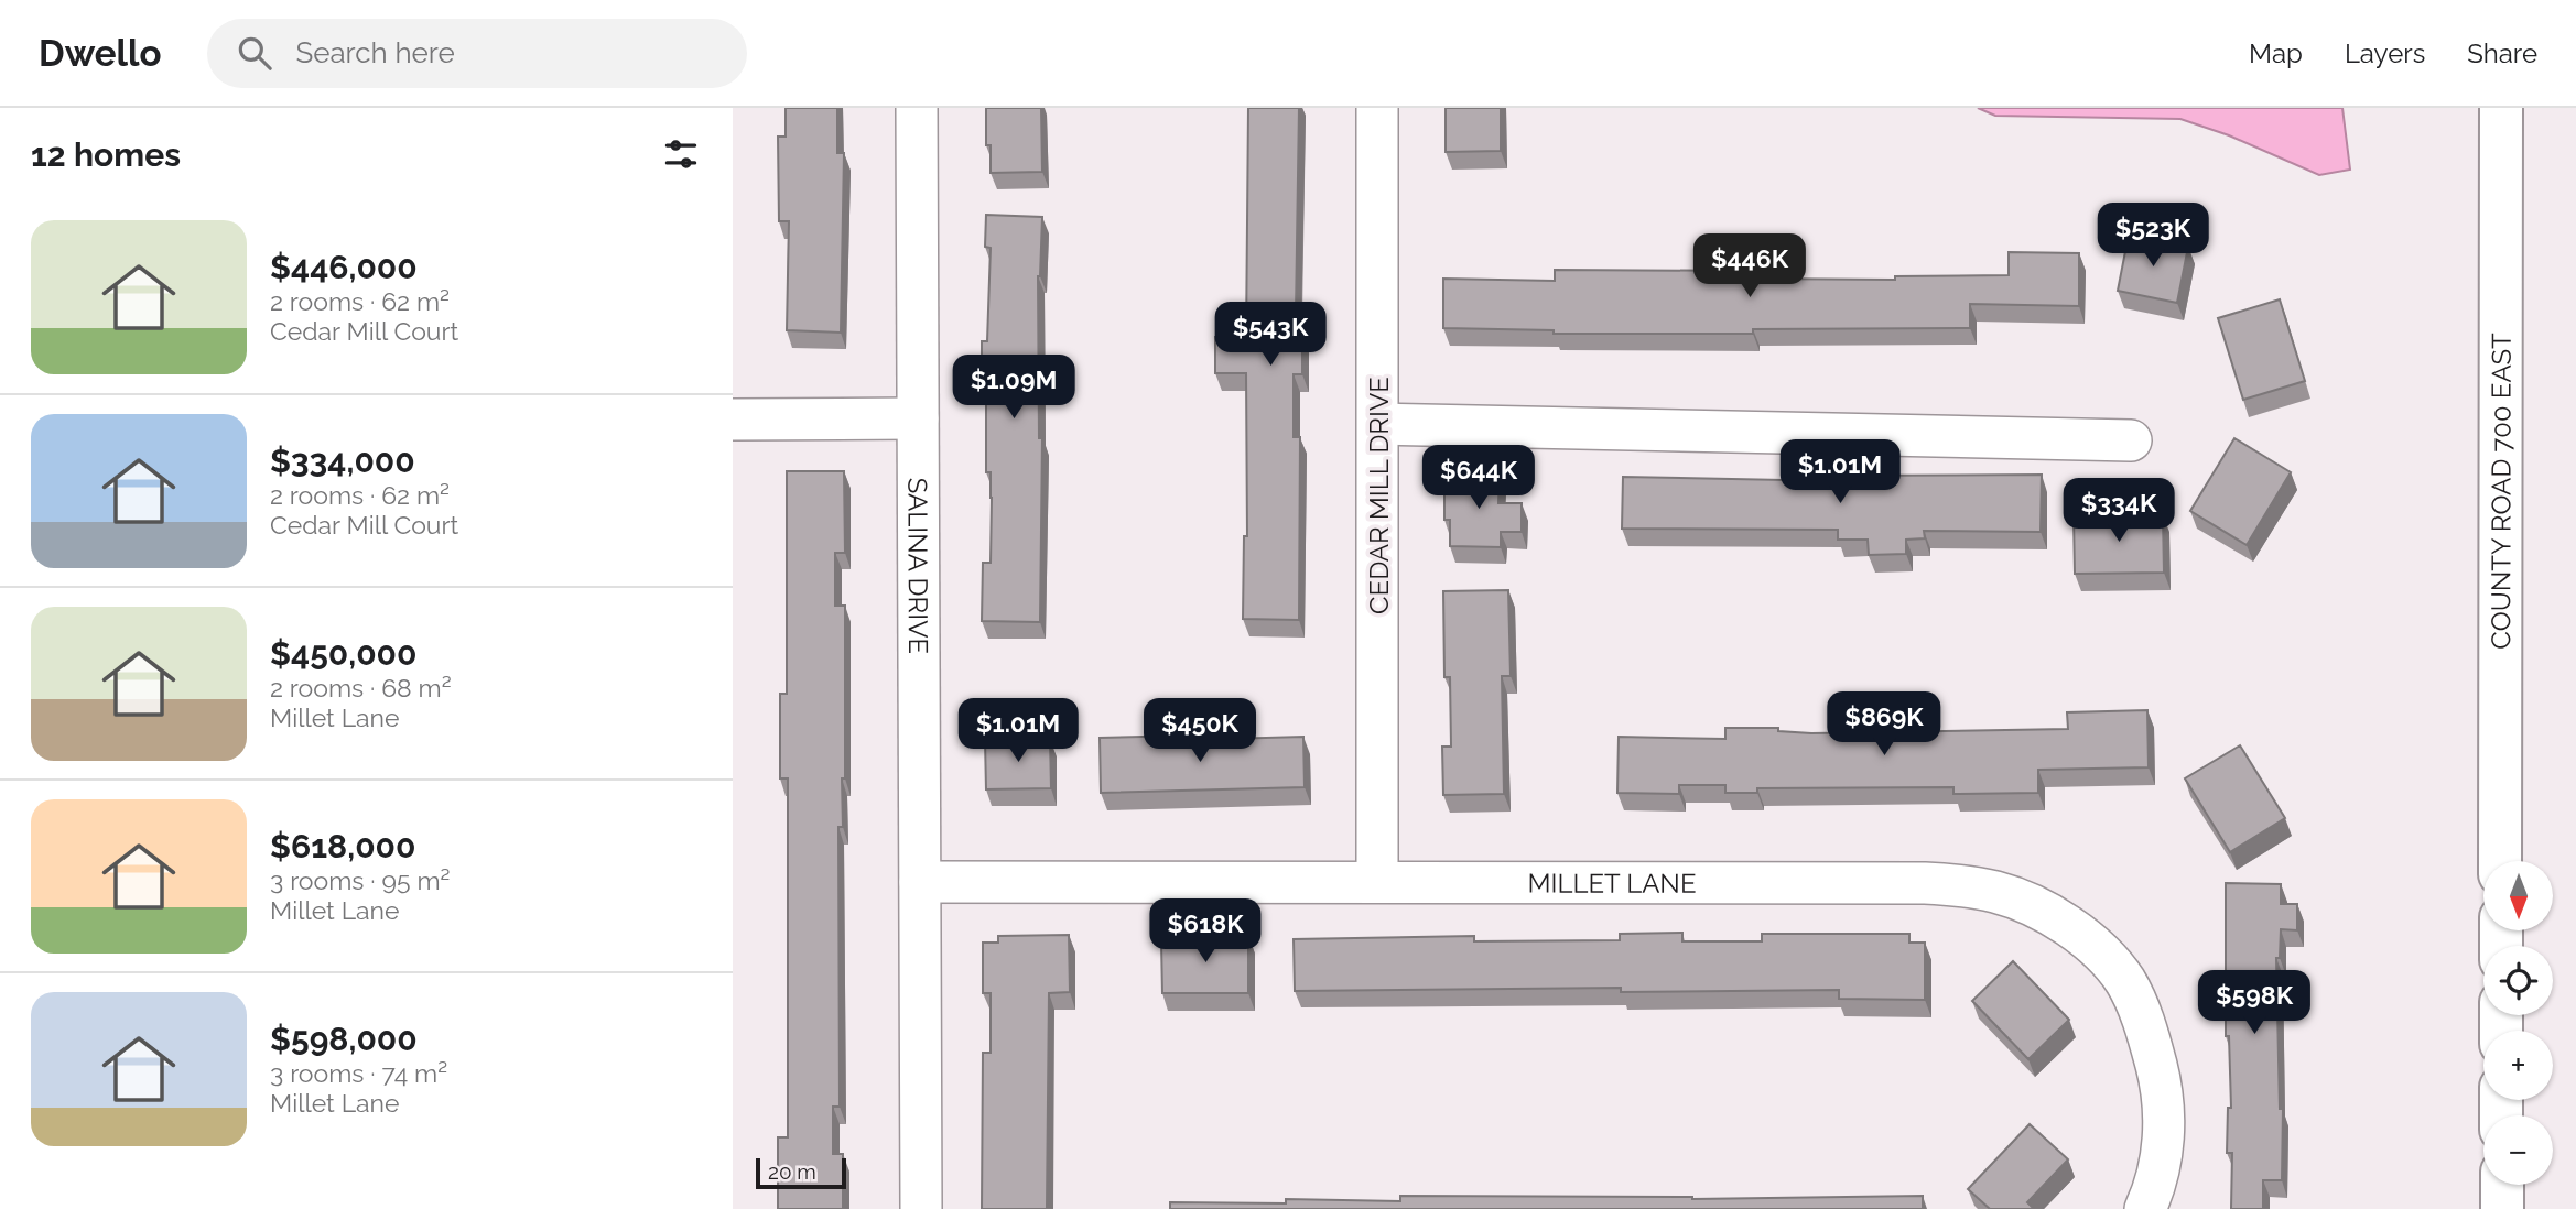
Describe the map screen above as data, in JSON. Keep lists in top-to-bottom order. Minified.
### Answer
{"streets":{"main road":["COUNTY ROAD 700 EAST"],"street":["CEDAR MILL DRIVE","SALINA DRIVE","MILLET LANE"]},"crossings":[["CEDAR MILL DRIVE","MILLET LANE"],["SALINA DRIVE","MILLET LANE"]],"scale_bar":"20 m","north":"bottom","page":{"header":"Dwello","search":"Search here","nav":["Map","Layers","Share"],"heading":"12 homes","list":[{"name":"$446,000","note":"2 rooms · 62 m² · Cedar Mill Court"},{"name":"$334,000","note":"2 rooms · 62 m² · Cedar Mill Court"},{"name":"$450,000","note":"2 rooms · 68 m² · Millet Lane"},{"name":"$618,000","note":"3 rooms · 95 m² · Millet Lane"},{"name":"$598,000","note":"3 rooms · 74 m² · Millet Lane"}],"price":["$523K","$446K","$543K","$1.09M","$1.01M","$644K","$334K","$869K","$1.01M","$450K","$618K","$598K"],"map_buttons":["+","−"],"scale":"20 m"}}
